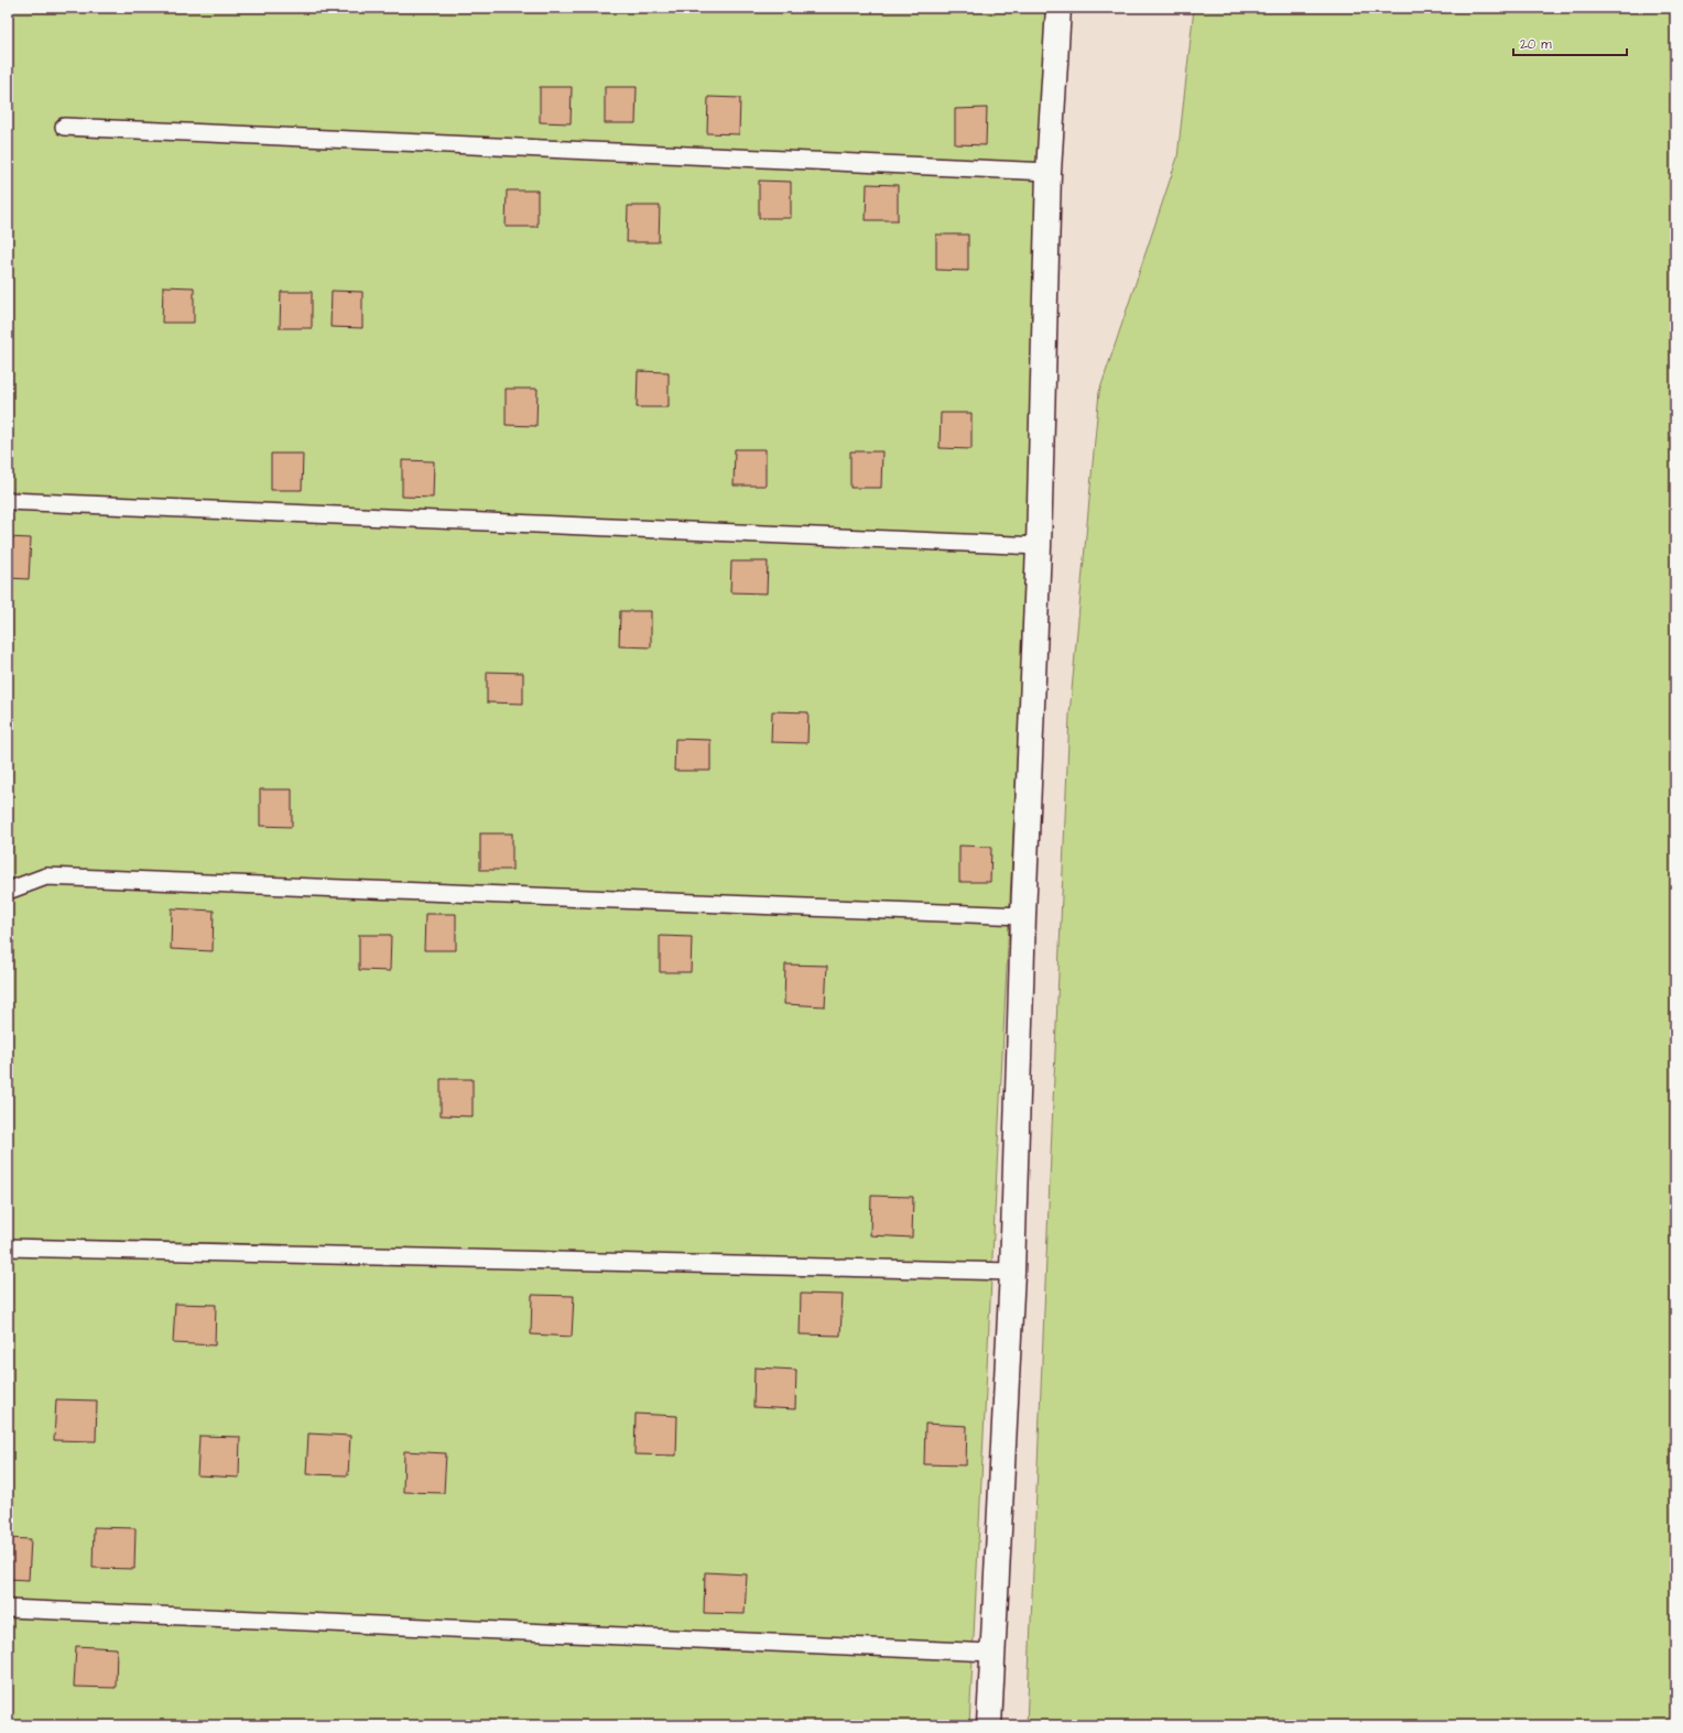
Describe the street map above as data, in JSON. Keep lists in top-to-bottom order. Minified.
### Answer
{"scale_bar":"20 m"}
